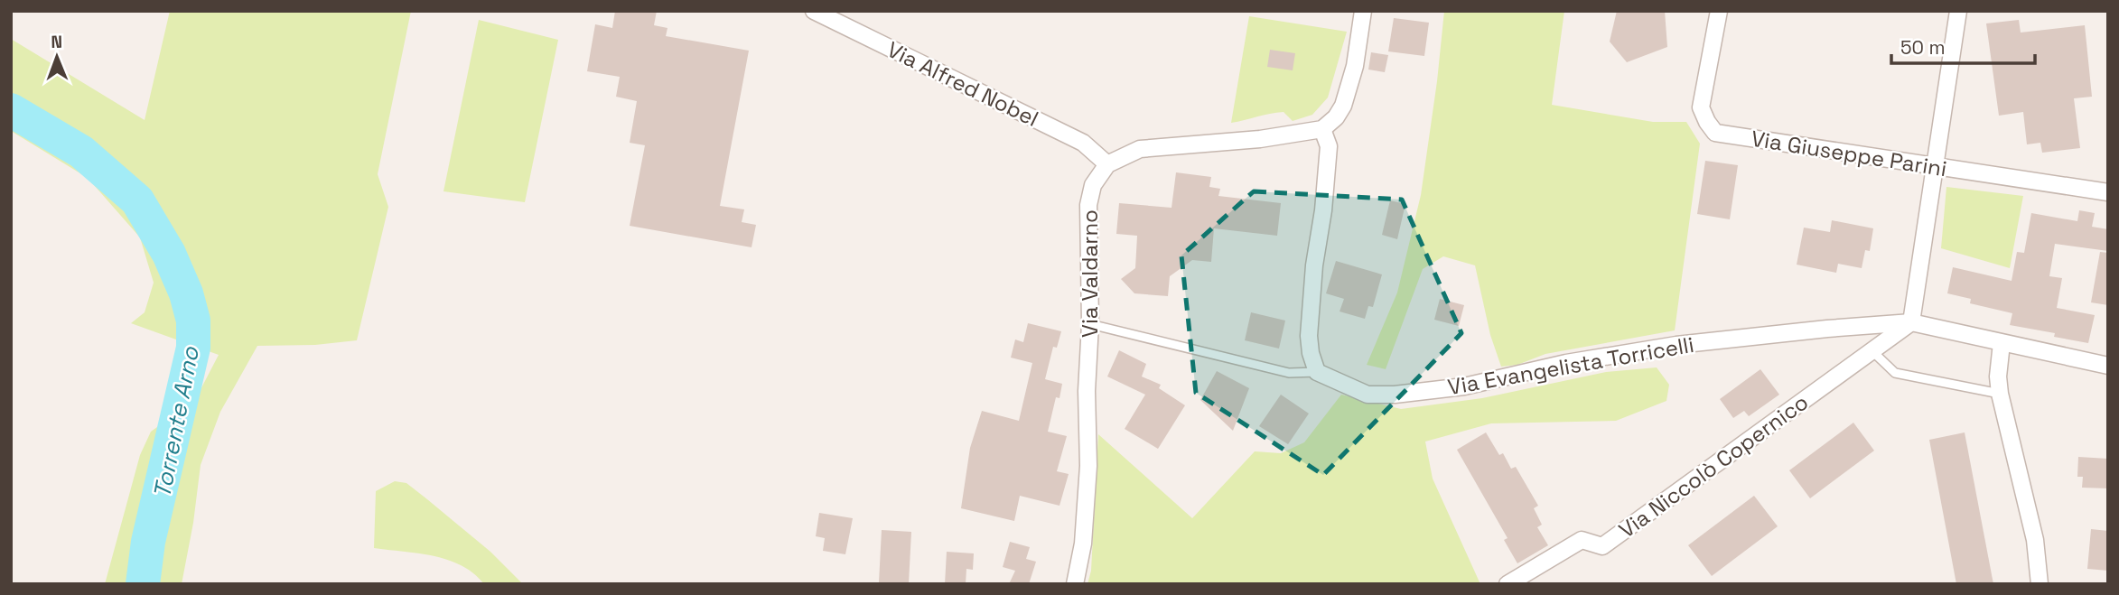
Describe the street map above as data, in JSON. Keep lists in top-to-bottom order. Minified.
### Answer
{"streets":{"street":["Via Alfred Nobel","Via Giuseppe Parini","Via Valdarno","Via Evangelista Torricelli","Via Niccolò Copernico"]},"crossings":[["Via Alfred Nobel","Via Valdarno"],["Via Evangelista Torricelli","Via Niccolò Copernico"]],"water":["Torrente Arno"],"scale_bar":"50 m","north":"top"}
